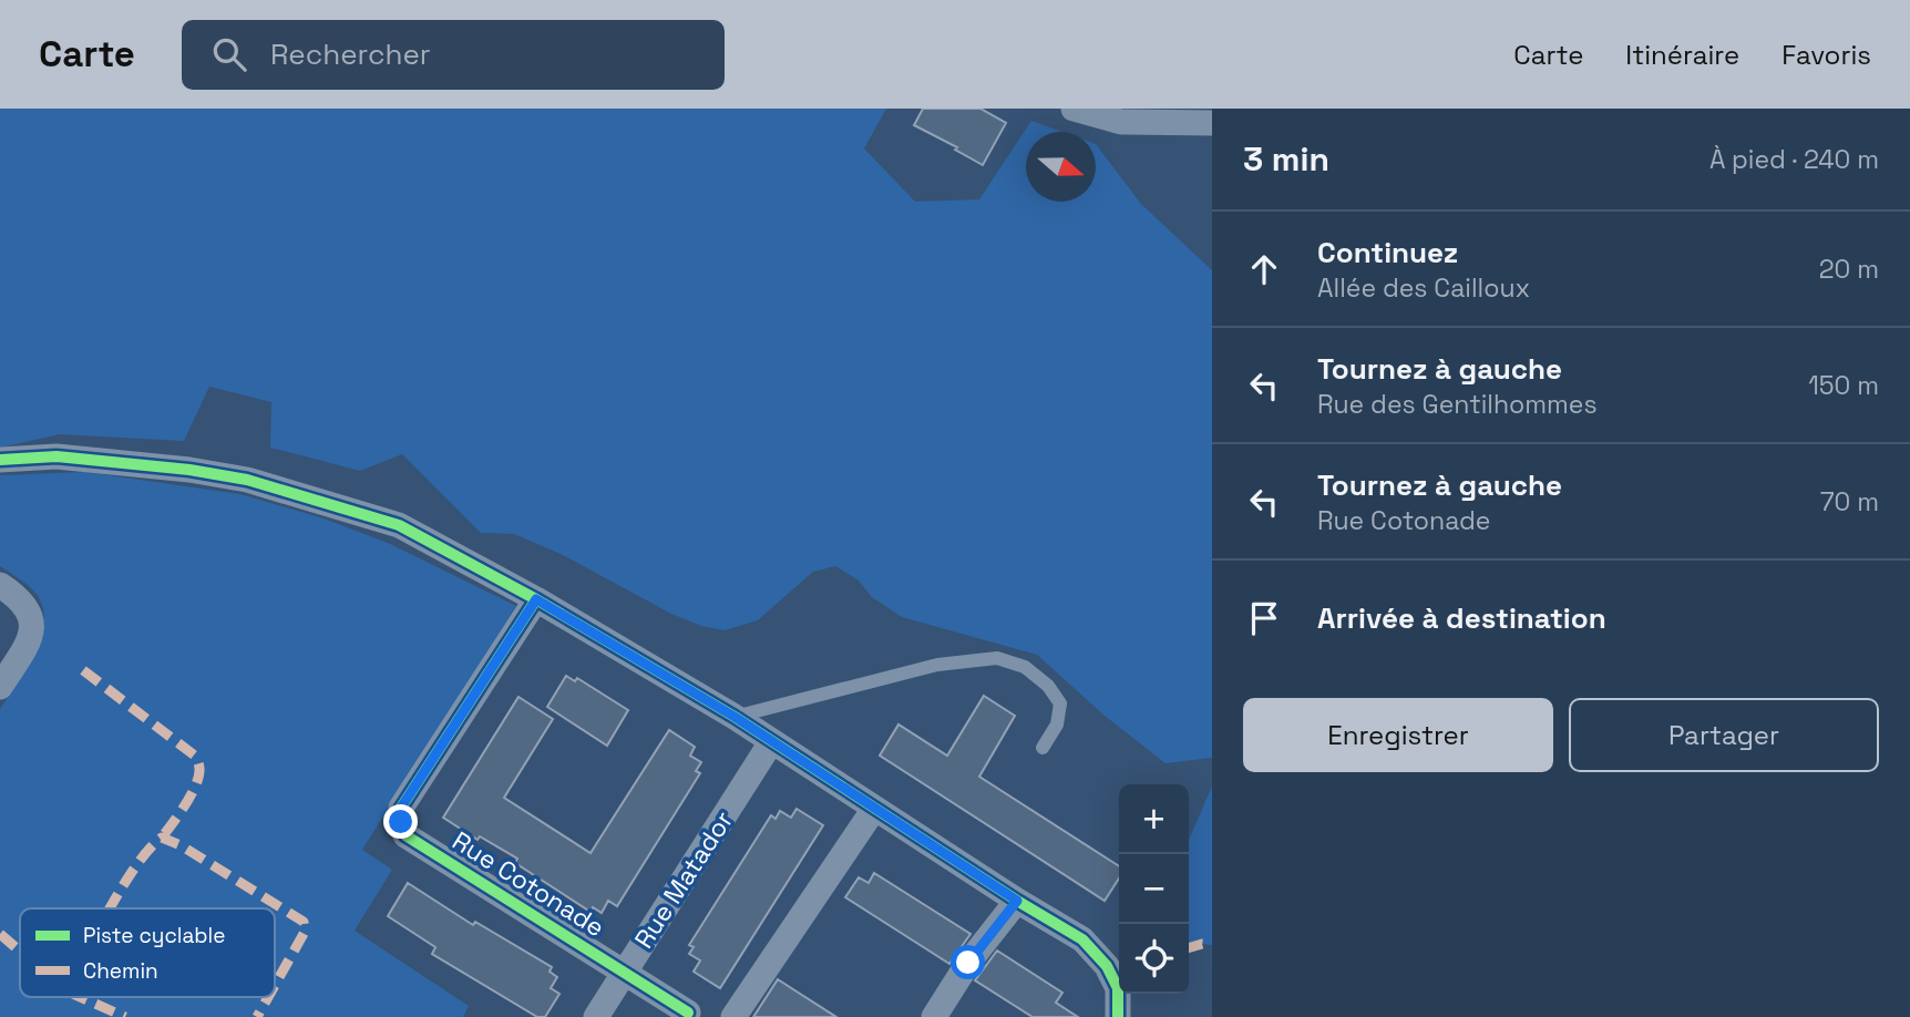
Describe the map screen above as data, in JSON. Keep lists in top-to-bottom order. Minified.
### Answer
{"streets":{"street":["Rue Matador","Rue Cotonade"]},"crossings":[["Rue Matador","Rue Cotonade"]],"legend":["Piste cyclable","Chemin"],"north":"right","page":{"header":"Carte","search":"Rechercher","nav":["Carte","Itinéraire","Favoris"],"heading":["3 min","À pied · 240 m"],"list":[["Continuez","Allée des Cailloux","20 m"],["Tournez à gauche","Rue des Gentilhommes","150 m"],["Tournez à gauche","Rue Cotonade","70 m"],"Arrivée à destination"],"buttons":["Enregistrer","Partager"],"map_buttons":["+","−"]}}
